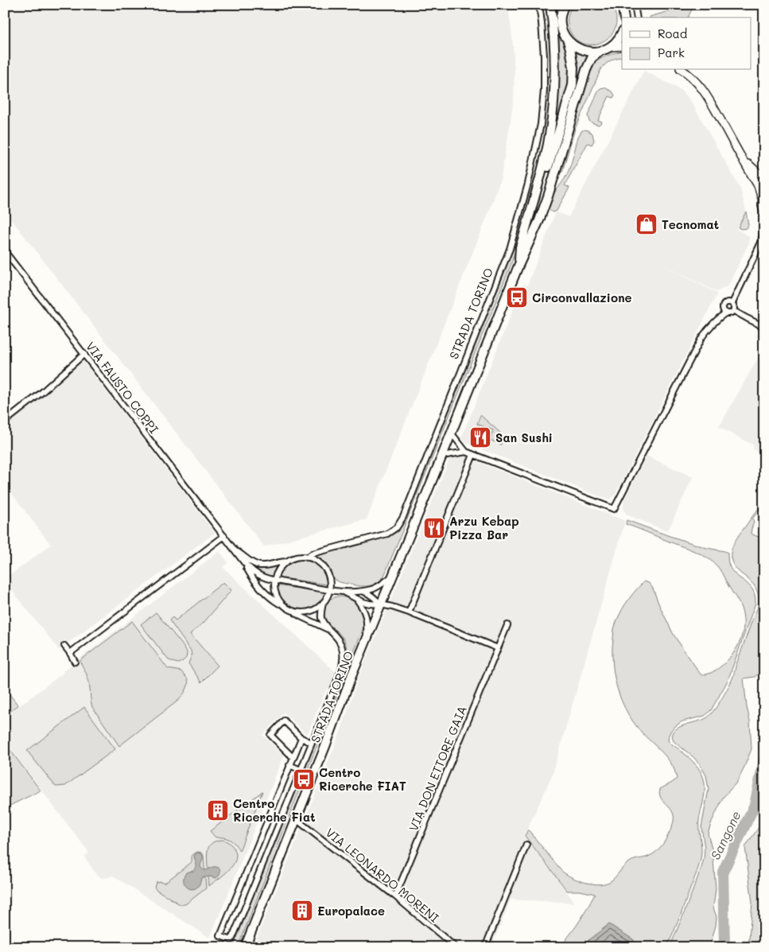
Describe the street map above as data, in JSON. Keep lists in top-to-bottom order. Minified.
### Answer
{"streets":{"main road":["STRADA TORINO"],"street":["VIA FAUSTO COPPI","VIA DON ETTORE GAIA","VIA LEONARDO MORENI"]},"crossings":[["STRADA TORINO","VIA FAUSTO COPPI"],["STRADA TORINO","VIA LEONARDO MORENI"],["VIA DON ETTORE GAIA","VIA LEONARDO MORENI"]],"water":["Sangone"],"places":{"shop":["Tecnomat"],"bus stop":["Circonvallazione","Centro Ricerche FIAT"],"restaurant":["San Sushi","Arzu Kebap Pizza Bar"],"building":["Centro Ricerche Fiat","Europalace"]},"legend":["Road","Park"]}
